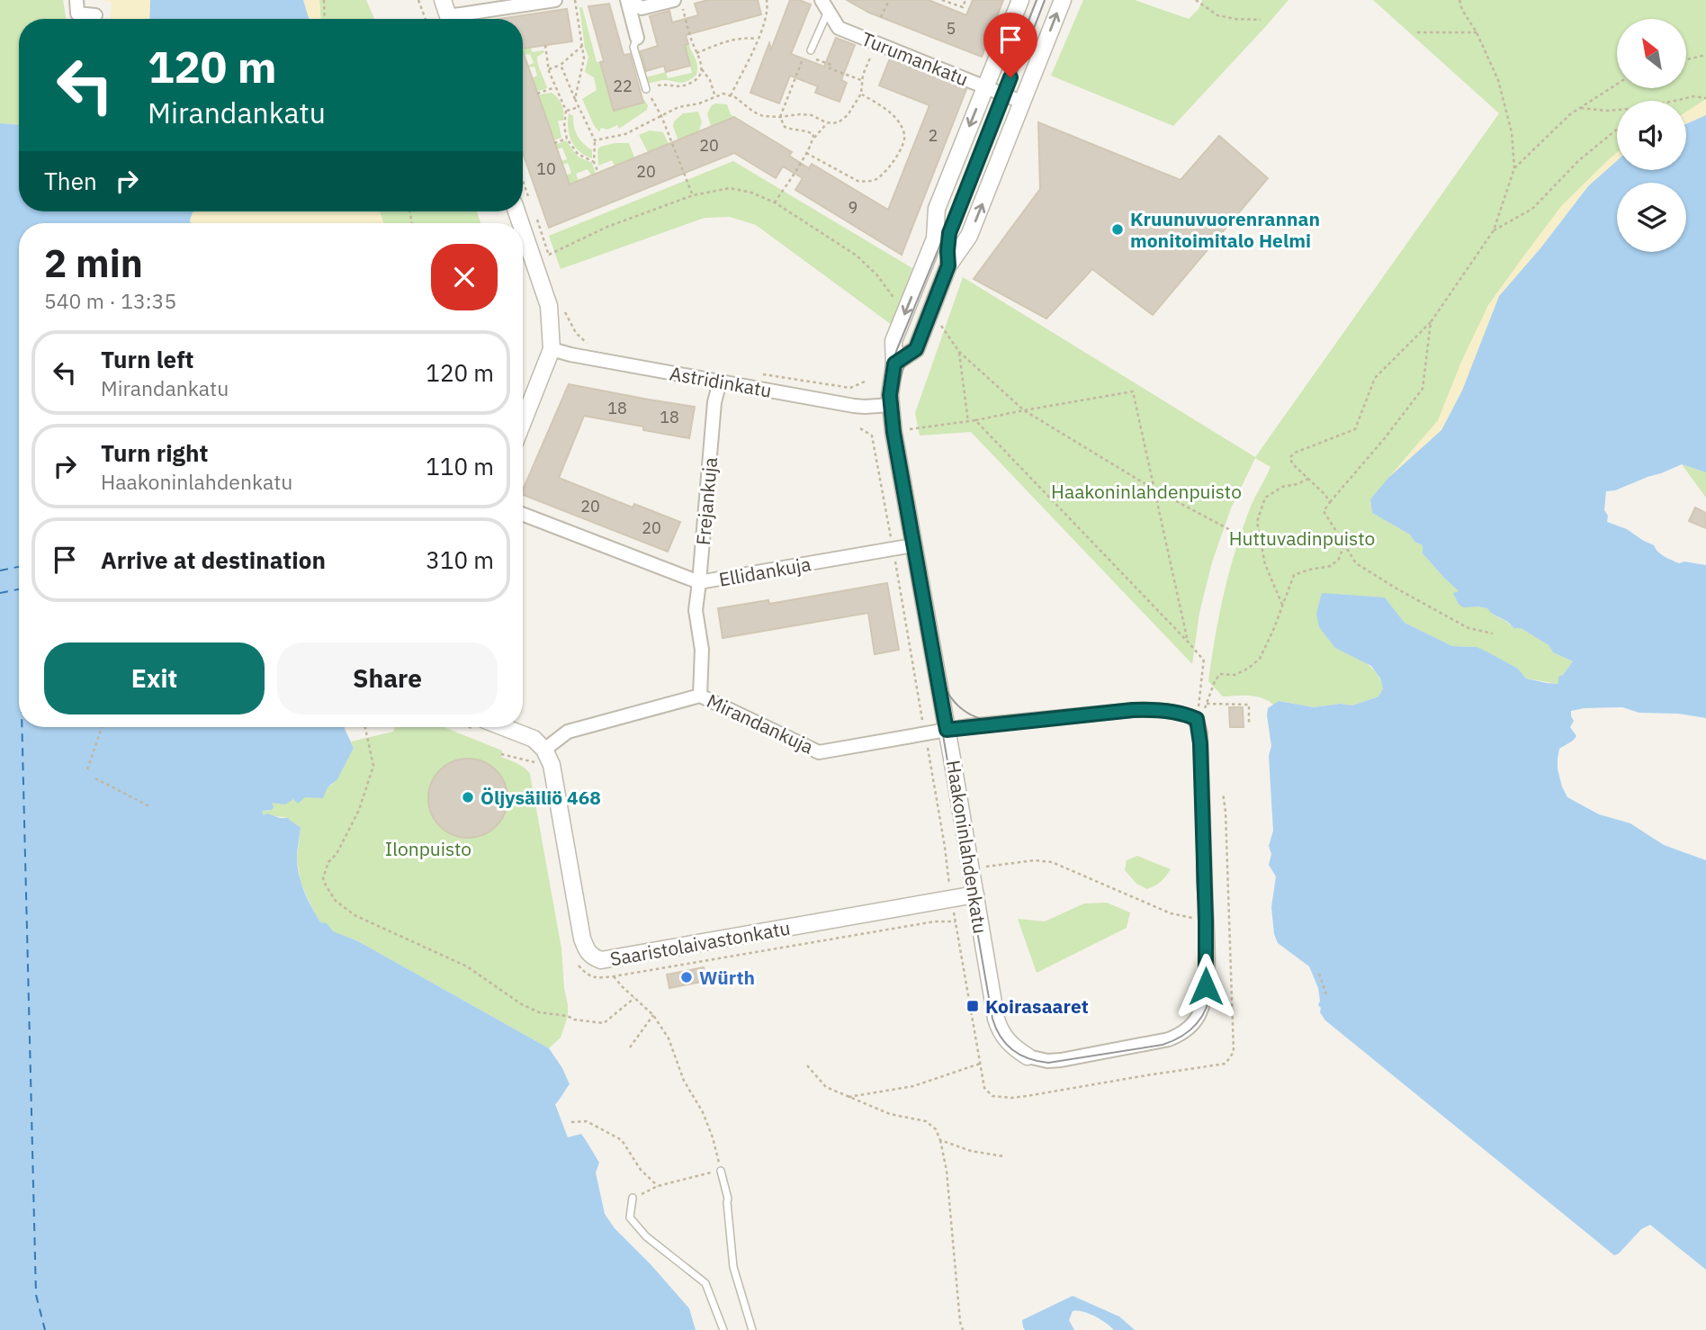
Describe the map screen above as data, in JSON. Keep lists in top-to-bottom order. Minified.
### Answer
{"streets":{"street":["Turumankatu","Astridinkatu","Frejankuja","Ellidankuja","Mirandankuja","Haakoninlahdenkatu","Saaristolaivastonkatu"]},"crossings":[["Turumankatu","Haakoninlahdenkatu"],["Astridinkatu","Frejankuja"],["Astridinkatu","Haakoninlahdenkatu"],["Frejankuja","Ellidankuja"],["Frejankuja","Mirandankuja"],["Ellidankuja","Haakoninlahdenkatu"],["Mirandankuja","Haakoninlahdenkatu"],["Mirandankuja","Saaristolaivastonkatu"],["Haakoninlahdenkatu","Saaristolaivastonkatu"]],"parks":["Haakoninlahdenpuisto","Huttuvadinpuisto","Ilonpuisto"],"places":{"other":["Kruunuvuorenrannan monitoimitalo Helmi","Öljysäiliö 468","Würth"],"transit":["Koirasaaret"]},"house_numbers":["5","22","2","20","10","20","9","18","18","20","20"],"north":"top left","page":{"turn":["120 m","Mirandankatu"],"then":"Then","heading":["2 min","540 m · 13:35"],"list":[{"name":"Turn left","note":"Mirandankatu","value":"120 m"},{"name":"Turn right","note":"Haakoninlahdenkatu","value":"110 m"},{"name":"Arrive at destination","value":"310 m"}],"buttons":["Exit","Share"]}}
